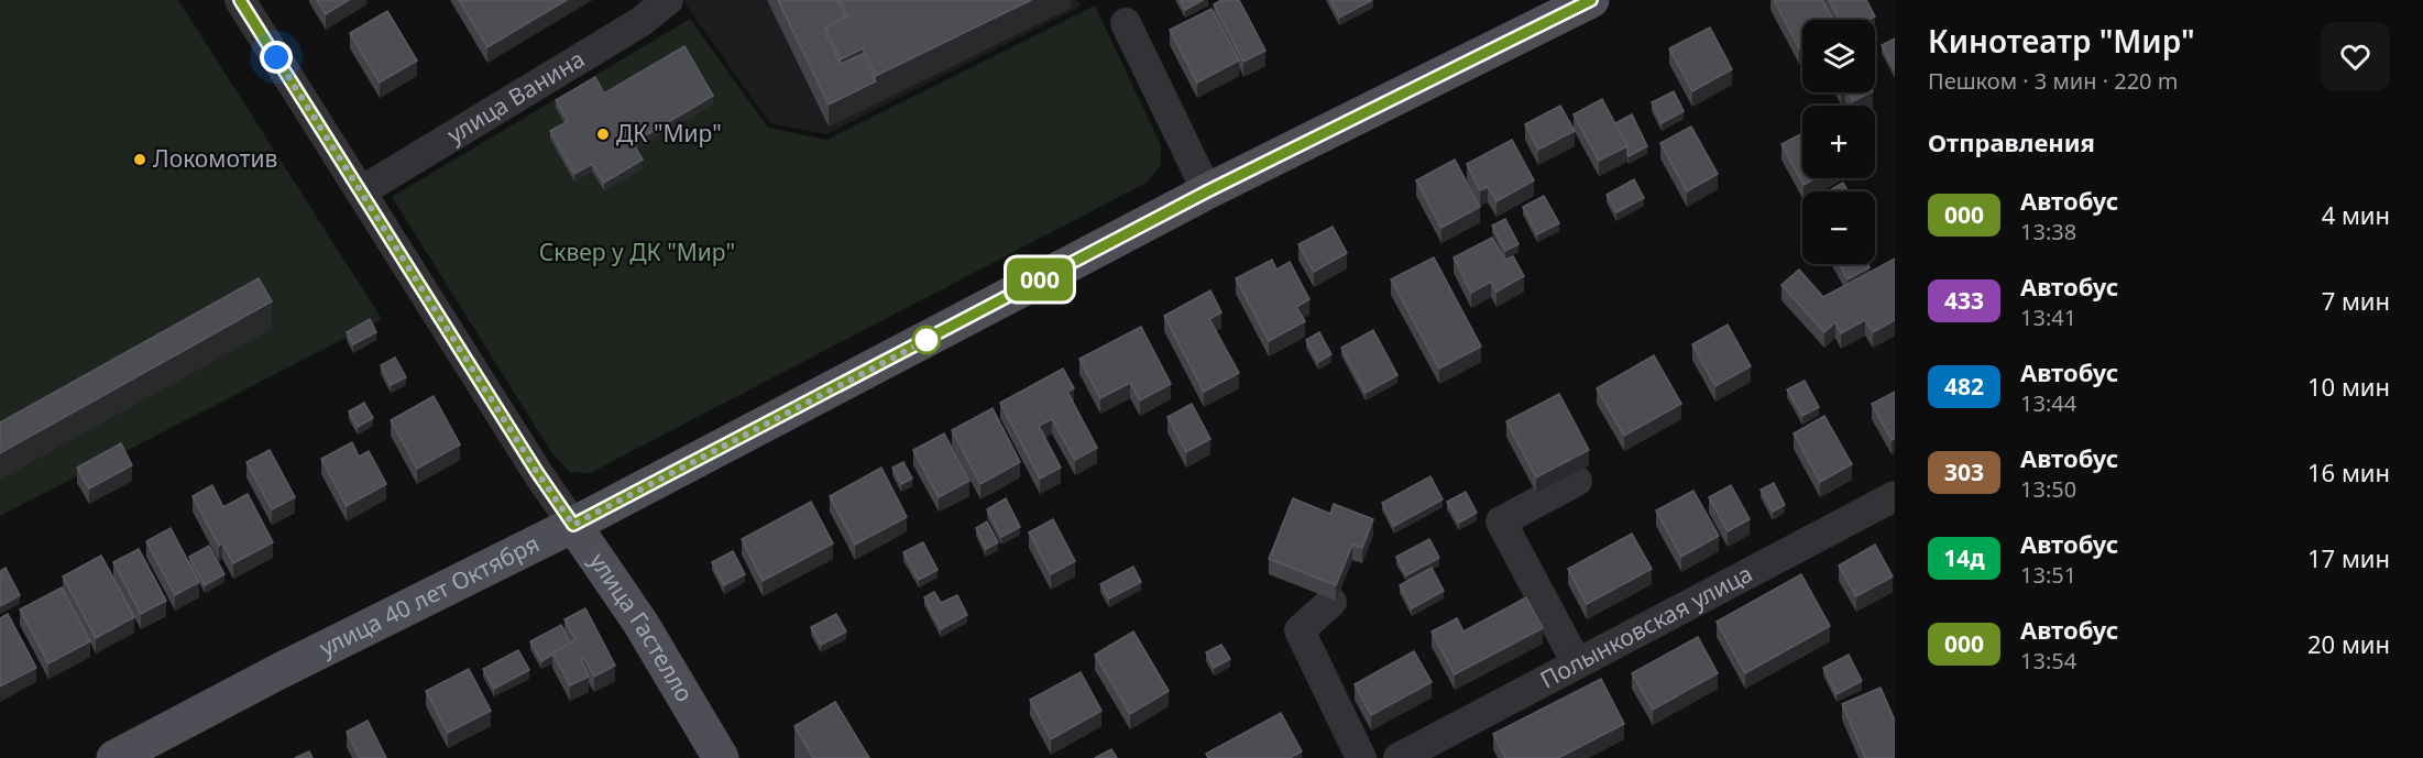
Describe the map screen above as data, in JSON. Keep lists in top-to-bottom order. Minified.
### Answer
{"streets":{"main road":["улица 40 лет Октября","улица Гастелло"],"street":["улица Ванина","Полынковская улица"]},"crossings":[["улица Ванина","улица Гастелло"],["улица 40 лет Октября","улица Гастелло"]],"parks":["Сквер у ДК \"Мир\""],"places":["ДК \"Мир\"","Локомотив"],"lines":["bus line 000"],"page":{"on_map":"000","heading":[["Кинотеатр \"Мир\"","Пешком · 3 мин · 220 m"],"Отправления"],"map_buttons":["+","−"],"list":[{"mark":"000","name":"Автобус","note":"13:38","value":"4 мин"},{"mark":"433","name":"Автобус","note":"13:41","value":"7 мин"},{"mark":"482","name":"Автобус","note":"13:44","value":"10 мин"},{"mark":"303","name":"Автобус","note":"13:50","value":"16 мин"},{"mark":"14д","name":"Автобус","note":"13:51","value":"17 мин"},{"mark":"000","name":"Автобус","note":"13:54","value":"20 мин"}]}}
